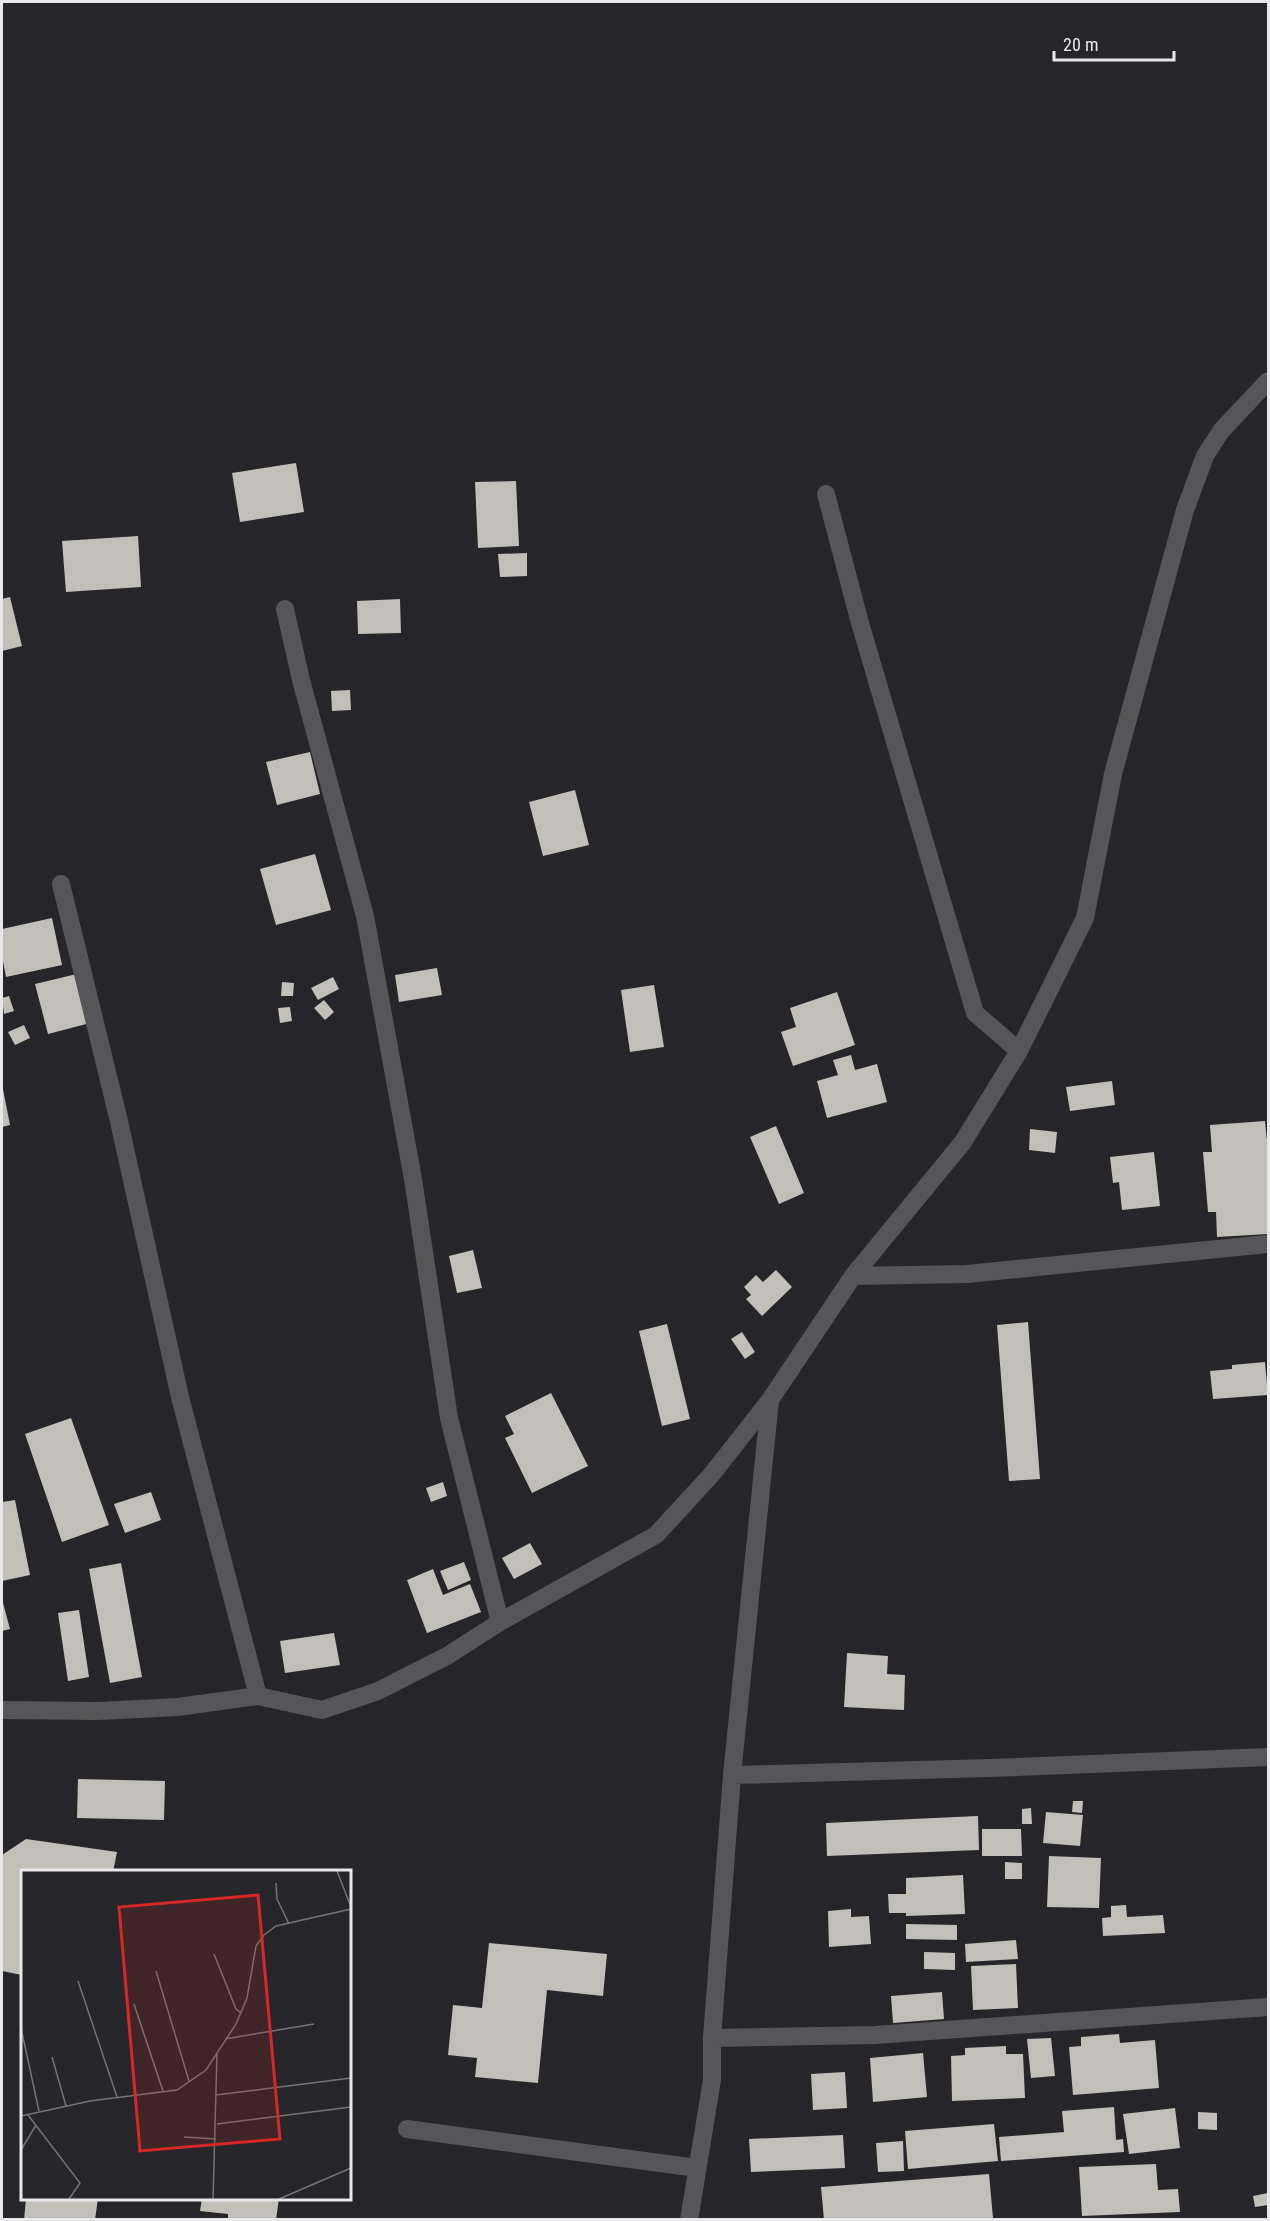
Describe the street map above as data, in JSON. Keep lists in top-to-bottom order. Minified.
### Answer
{"scale_bar":"20 m"}
